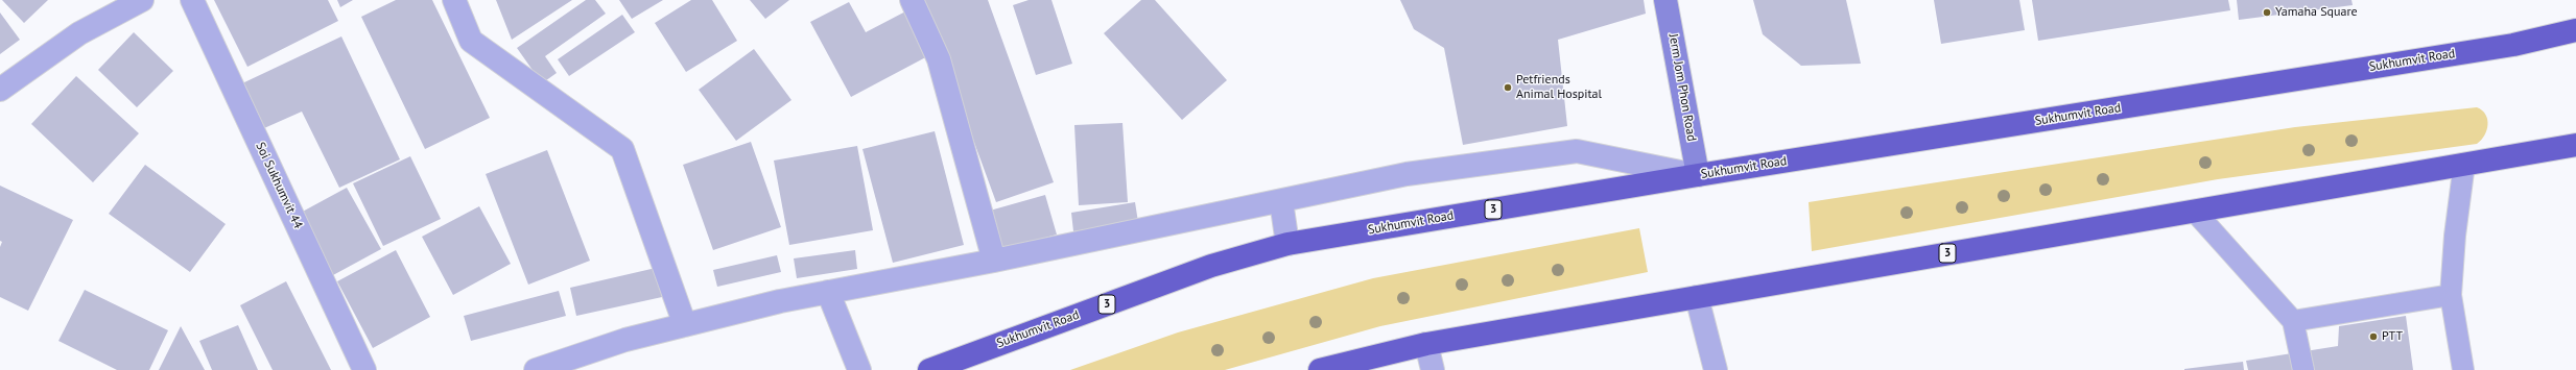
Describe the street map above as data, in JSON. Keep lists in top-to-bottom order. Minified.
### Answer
{"streets":{"highway":["Sukhumvit Road","3"],"main road":["Jerm Jom Phon Road"],"street":["Soi Sukhumvit 44"]},"crossings":[["Sukhumvit Road","Jerm Jom Phon Road"]],"places":["Yamaha Square","Petfriends Animal Hospital","PTT"]}
